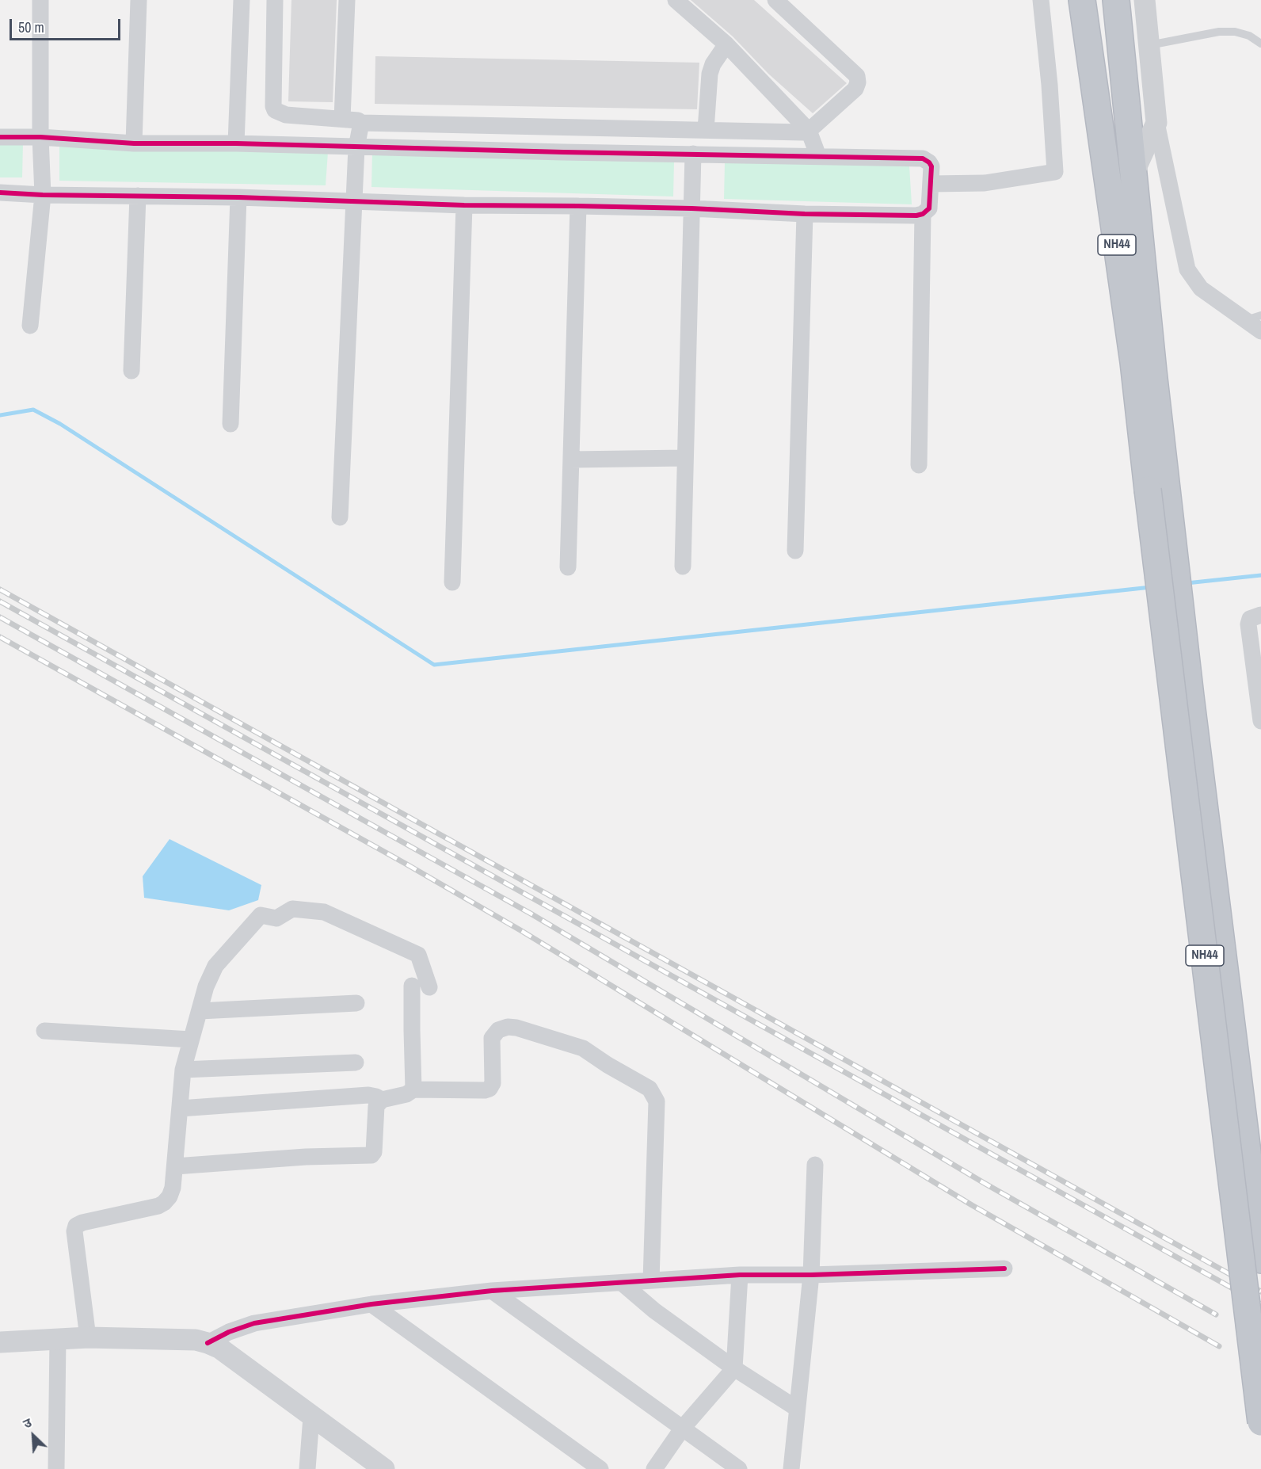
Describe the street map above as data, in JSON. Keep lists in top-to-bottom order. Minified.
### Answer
{"streets":{"highway":["NH44"]},"scale_bar":"50 m","north":"top left"}
